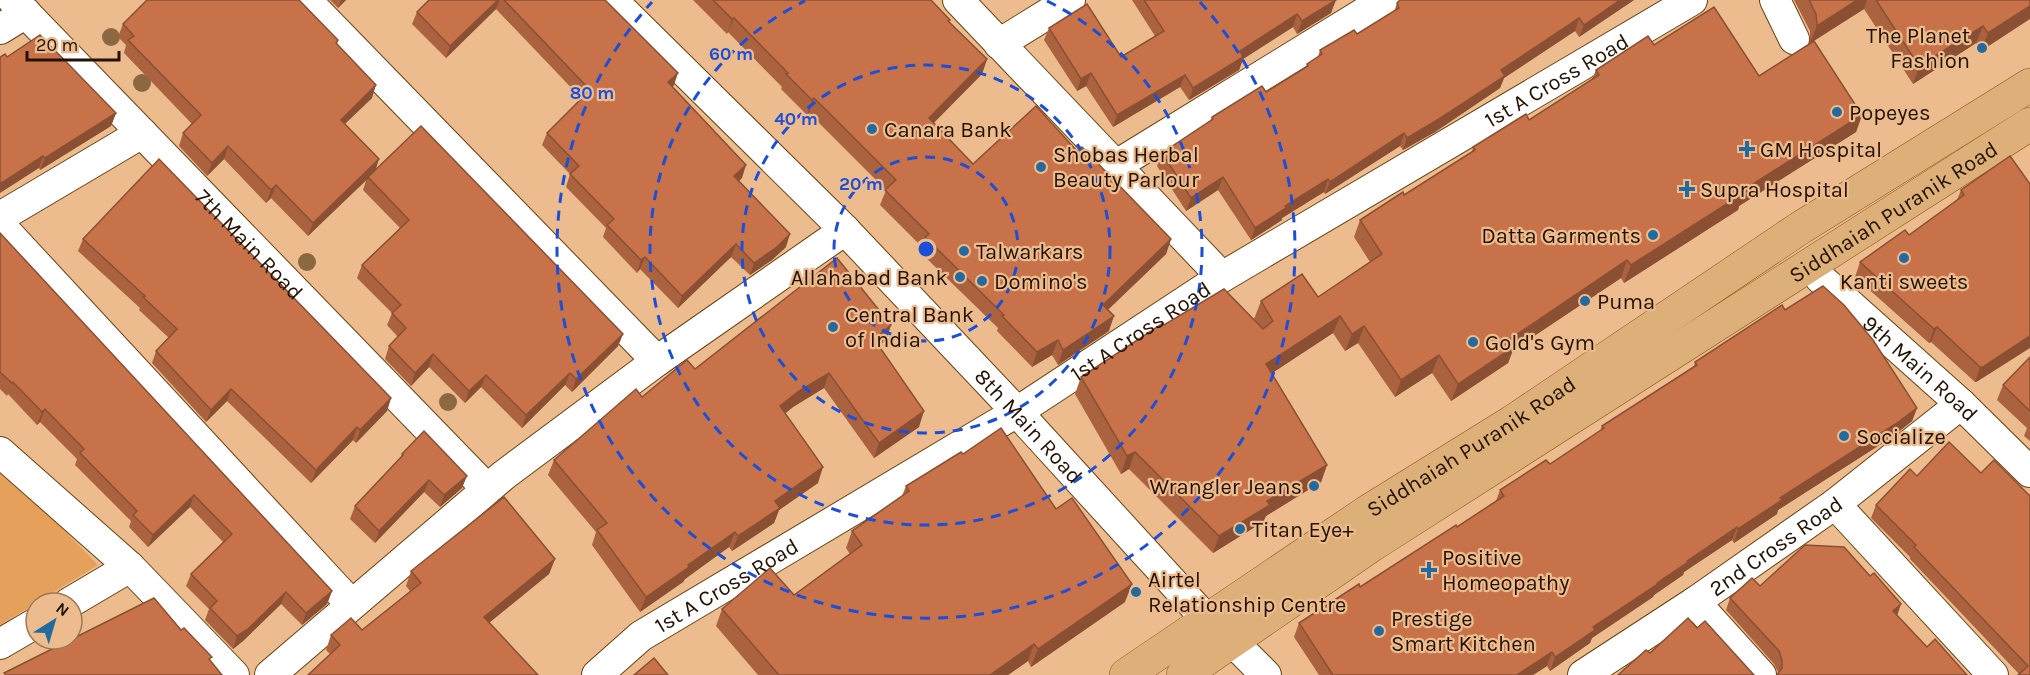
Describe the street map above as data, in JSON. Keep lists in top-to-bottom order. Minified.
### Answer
{"streets":{"main road":["Siddhaiah Puranik Road"],"street":["1st A Cross Road","7th Main Road","9th Main Road","8th Main Road","2nd Cross Road"]},"crossings":[["1st A Cross Road","8th Main Road"],["Siddhaiah Puranik Road","9th Main Road"],["Siddhaiah Puranik Road","8th Main Road"],["9th Main Road","2nd Cross Road"]],"places":{"other":["The Planet Fashion","Popeyes","Canara Bank","Shobas Herbal Beauty Parlour","Datta Garments","Talwarkars","Kanti sweets","Allahabad Bank","Domino's","Puma","Central Bank of India","Gold's Gym","Socialize","Wrangler Jeans","Titan Eye+","Airtel Relationship Centre","Prestige Smart Kitchen"],"health":["GM Hospital","Supra Hospital","Positive Homeopathy"]},"scale_bar":"20 m","north":"top right","rings":["60 m","80 m","40 m","20 m"]}
